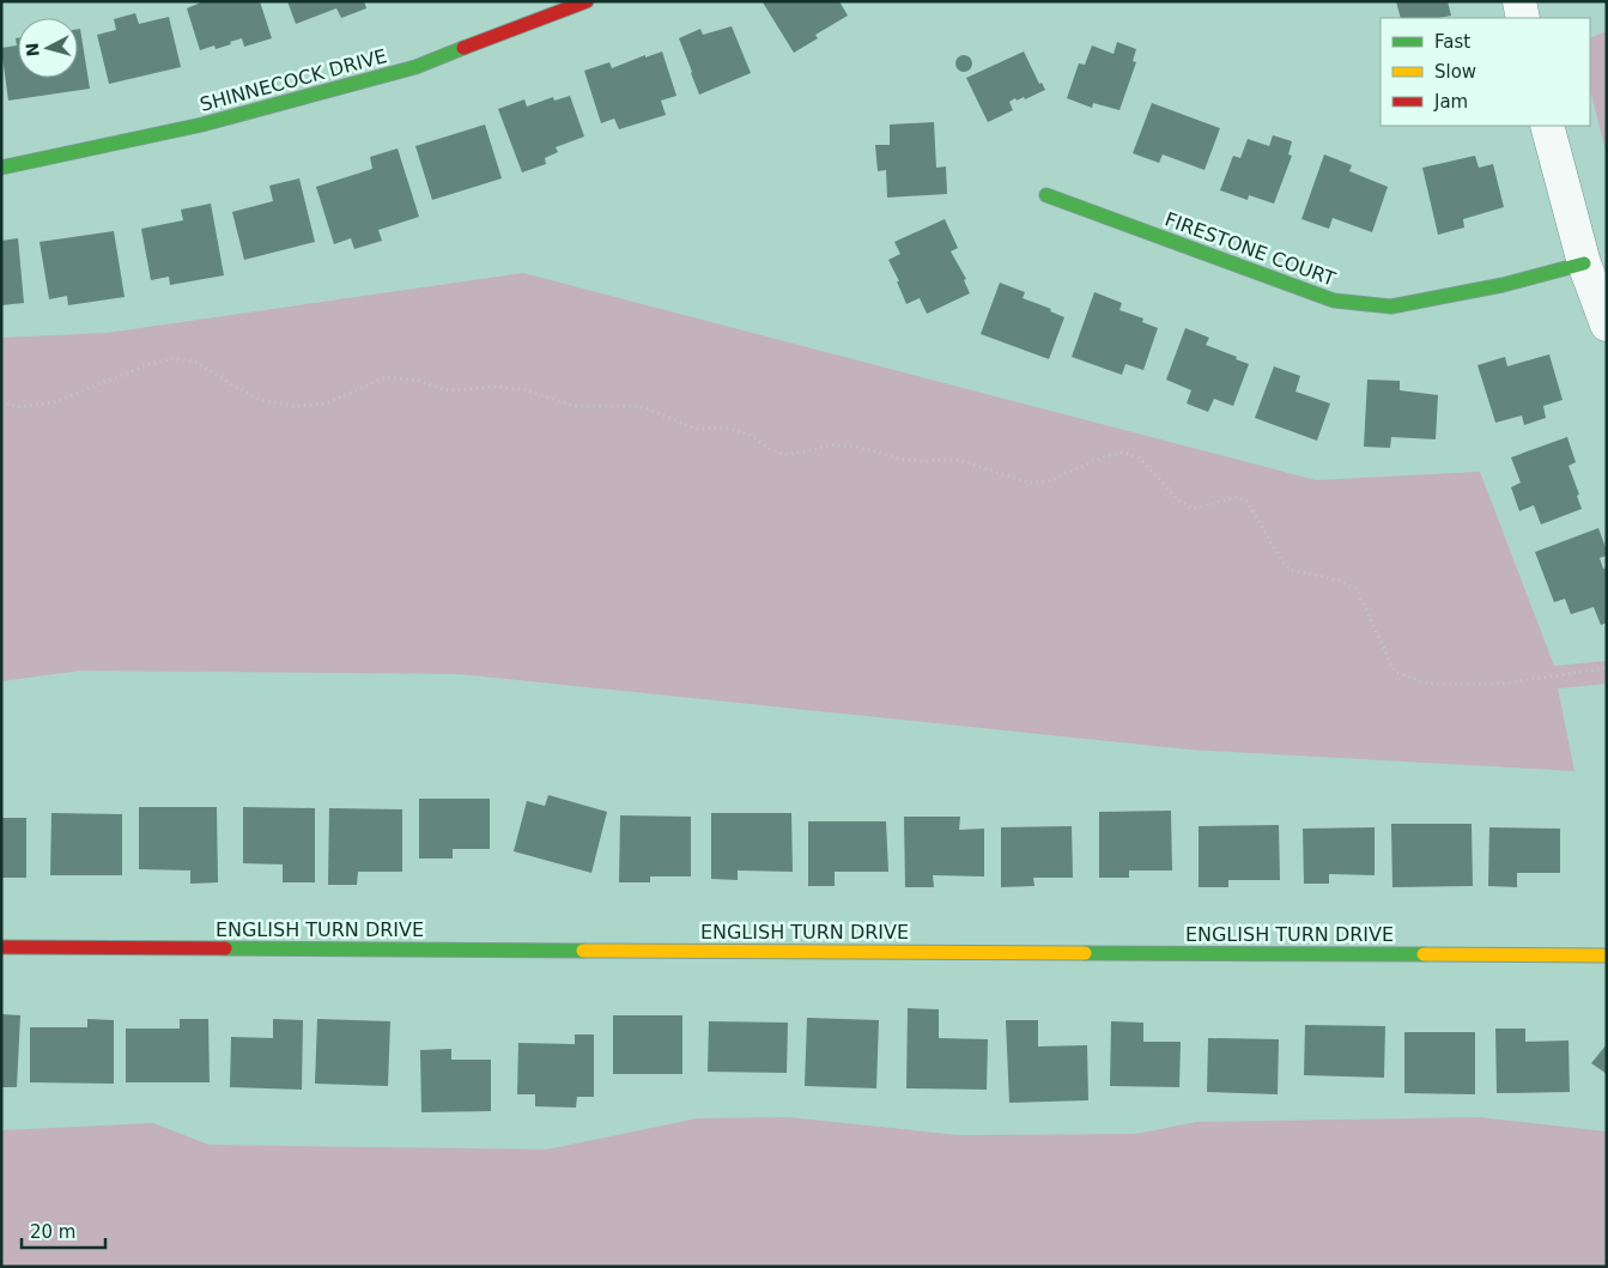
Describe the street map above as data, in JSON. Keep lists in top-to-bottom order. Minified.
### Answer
{"streets":{"street":["SHINNECOCK DRIVE","FIRESTONE COURT","ENGLISH TURN DRIVE"]},"legend":["Fast","Slow","Jam"],"scale_bar":"20 m","north":"left"}
